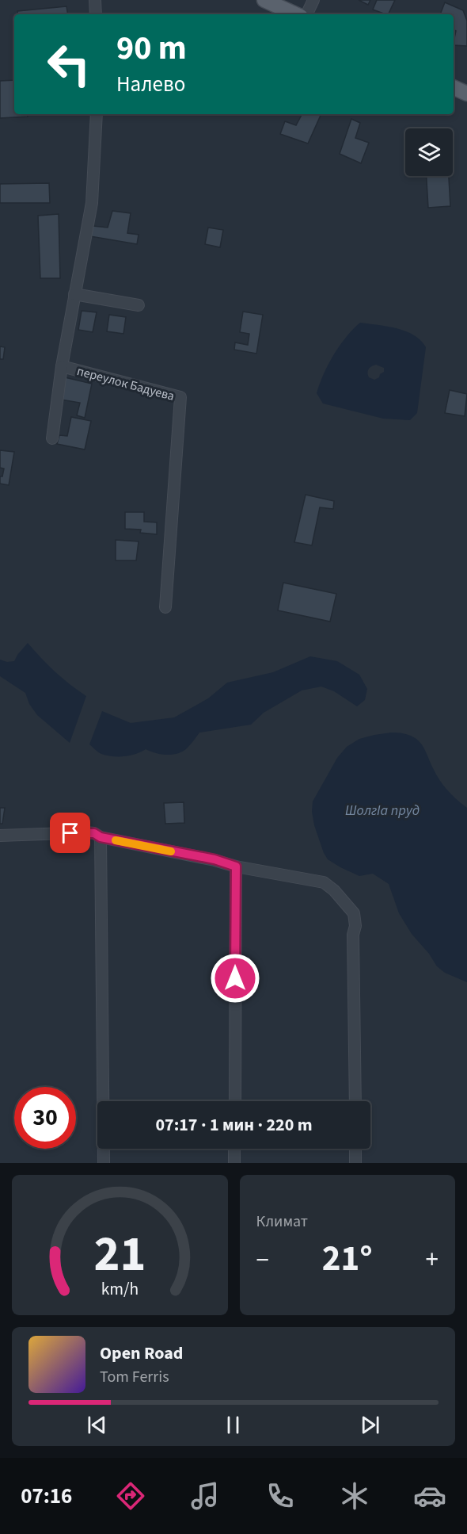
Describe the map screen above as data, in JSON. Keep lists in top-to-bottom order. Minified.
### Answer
{"streets":{"street":["переулок Бадуева"]},"water":["ШолгIа пруд"],"page":{"turn":["90 m","Налево"],"limit":"30","trip":"07:17 · 1 мин · 220 m","tile":"Климат","heat":["−","21°","+"],"song":["Open Road","Tom Ferris"],"tabs":"07:16","gauge":["21","km/h"]}}
